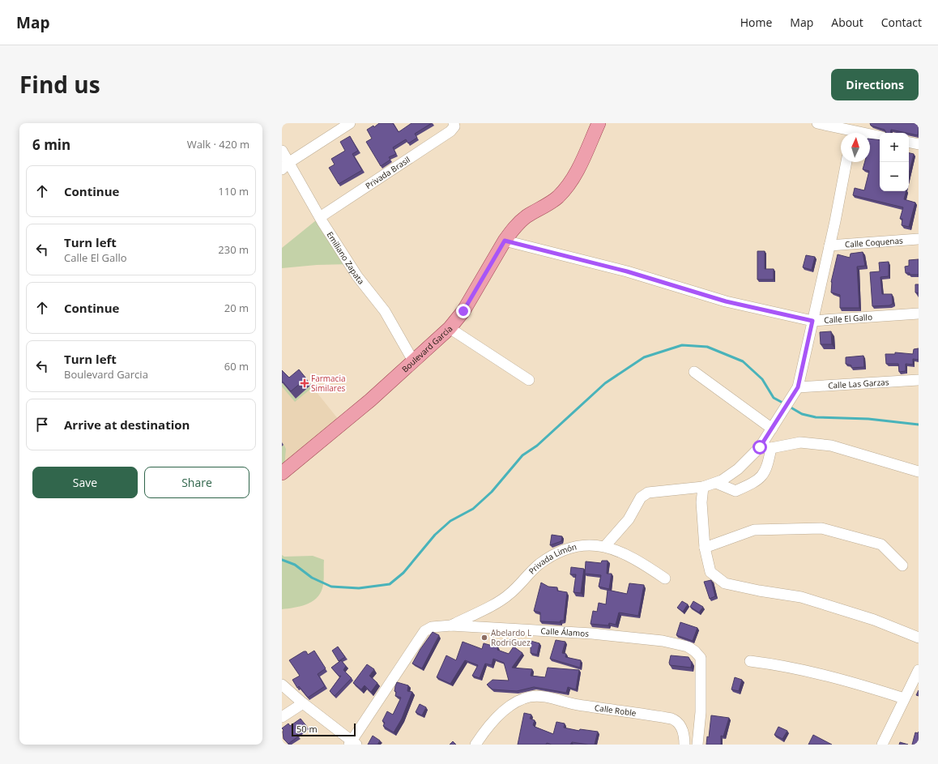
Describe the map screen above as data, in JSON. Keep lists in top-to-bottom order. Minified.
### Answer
{"streets":{"main road":["Boulevard Garcia"],"street":["Privada Brasil","Calle Coquenas","Emiliano Zapata","Calle El Gallo","Calle Las Garzas","Privada Limón","Calle Álamos","Calle Roble"]},"crossings":[["Privada Brasil","Emiliano Zapata"],["Emiliano Zapata","Boulevard Garcia"],["Calle El Gallo","Boulevard Garcia"],["Privada Limón","Calle Álamos"]],"places":{"health":["Farmacia Similares"],"other":["Abelardo L RodriGuez"]},"scale_bar":"50 m","north":"top","page":{"header":"Map","nav":["Home","Map","About","Contact"],"title":"Find us","buttons":["Directions",["Save","Share"]],"heading":["6 min","Walk · 420 m"],"map_buttons":["+","−"],"list":[["Continue","110 m"],["Turn left","Calle El Gallo","230 m"],["Continue","20 m"],["Turn left","Boulevard Garcia","60 m"],"Arrive at destination"],"scale":"50 m"}}
